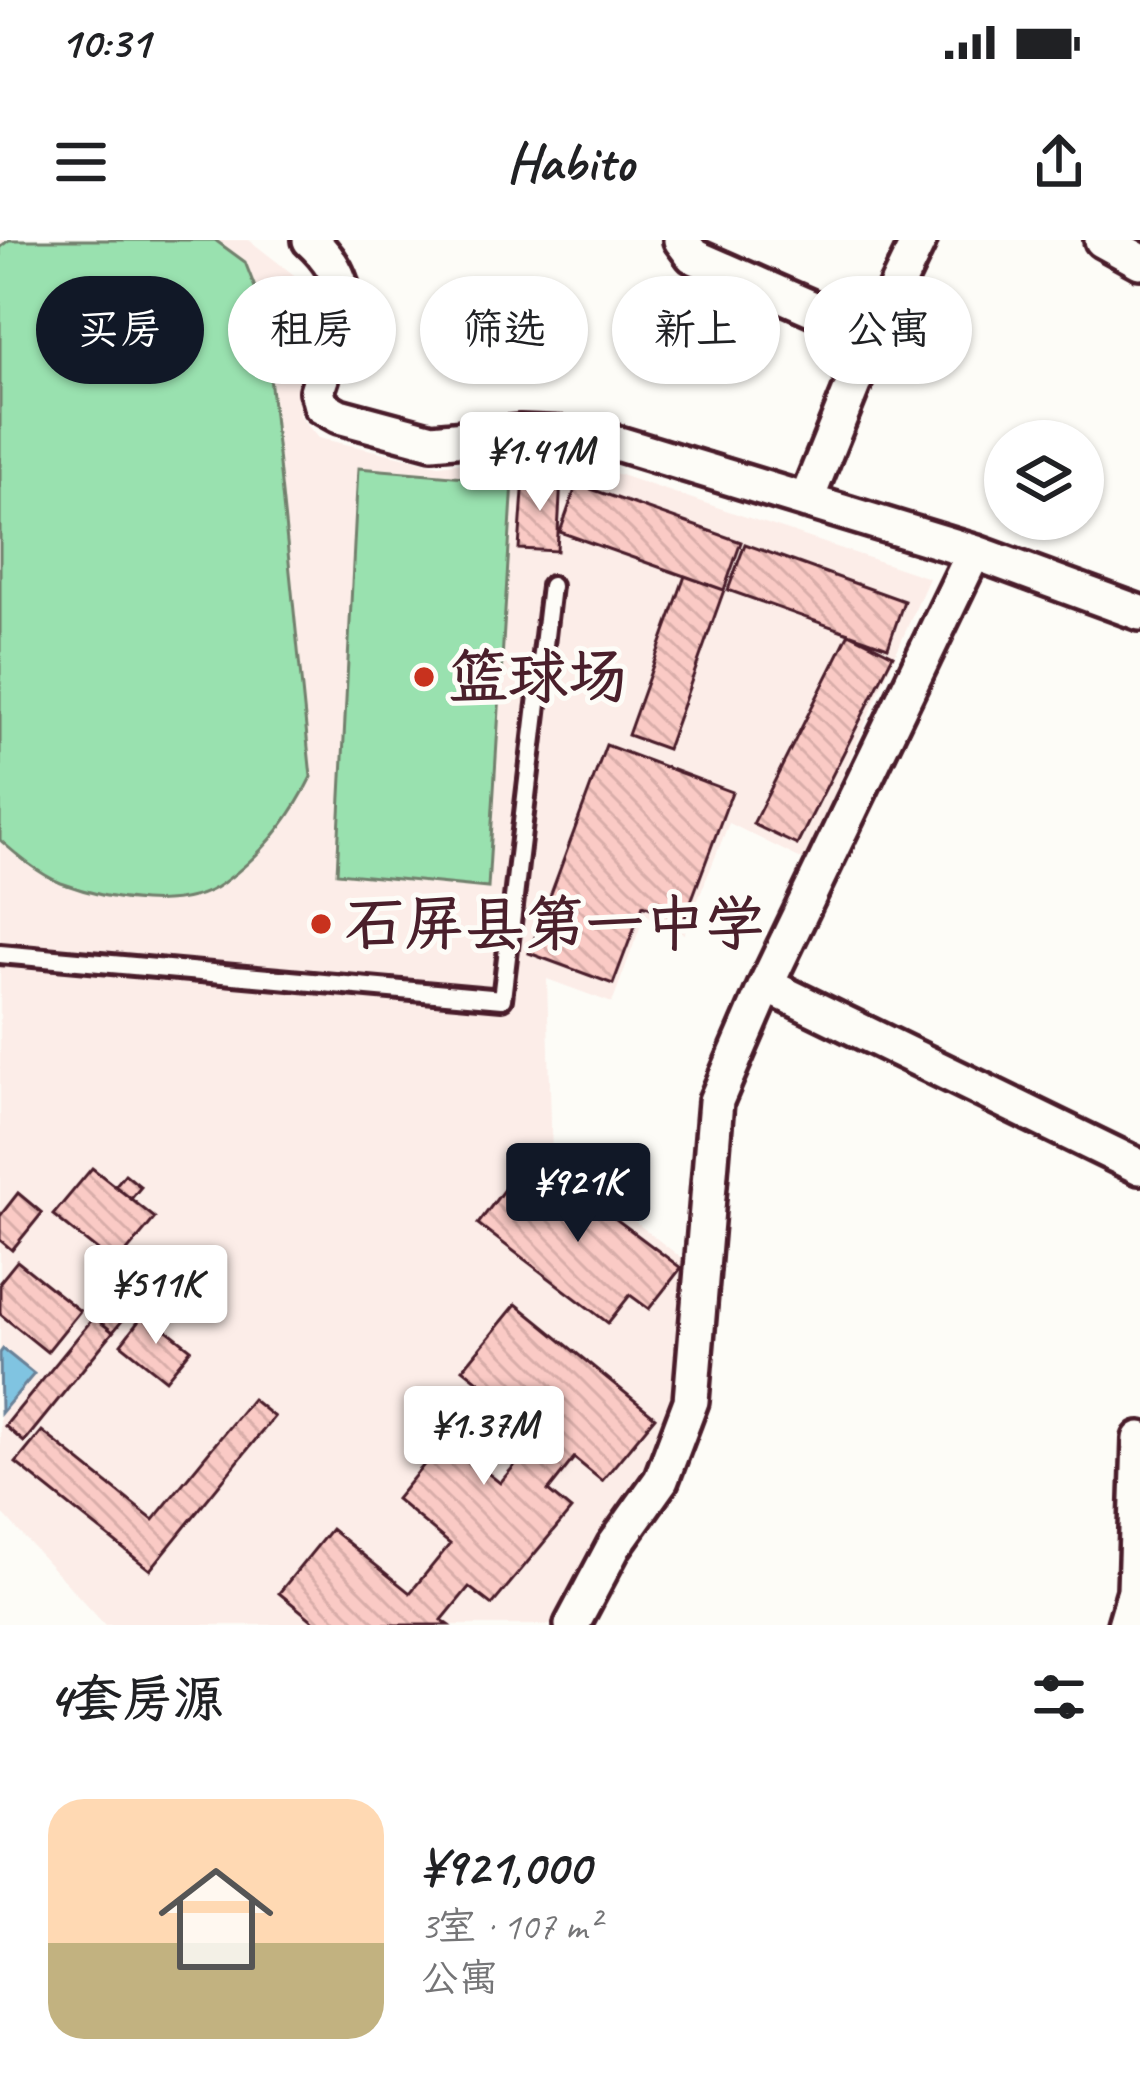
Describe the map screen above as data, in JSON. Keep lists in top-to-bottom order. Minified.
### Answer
{"places":["篮球场","石屏县第一中学"],"page":{"status":"10:31","header":"Habito","chip":["买房","租房","筛选","新上","公寓"],"price":["¥1.41M","¥921K","¥511K","¥1.37M"],"heading":"4套房源","list":[{"name":"¥921,000","note":"3室 · 107 m² · 公寓"}]}}
